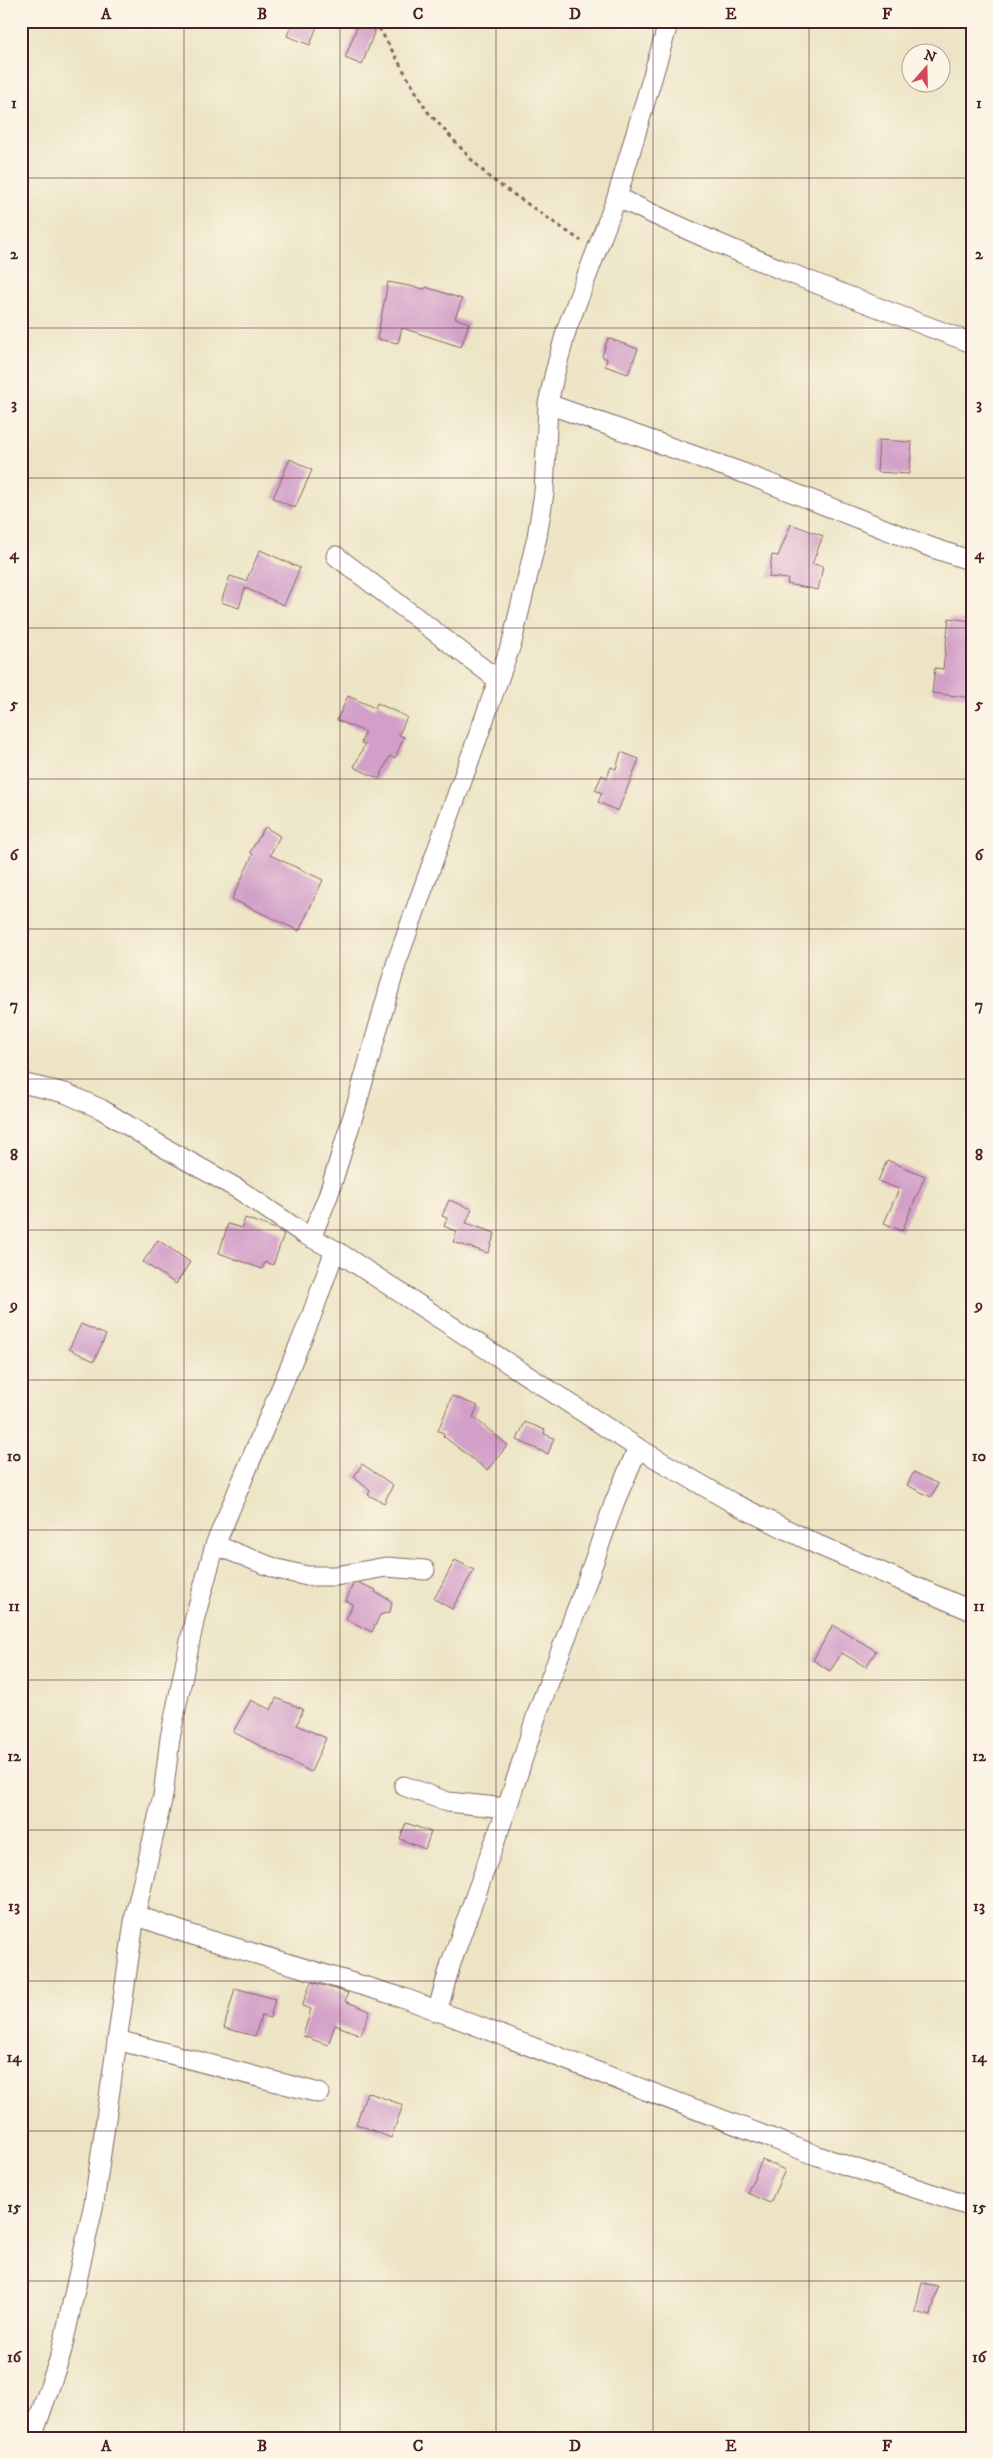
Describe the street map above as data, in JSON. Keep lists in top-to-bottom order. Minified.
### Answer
{"north":"top","grid":{"columns":["A","B","C","D","E","F"],"rows":["1","2","3","4","5","6","7","8","9","10","11","12","13","14","15","16"]}}
